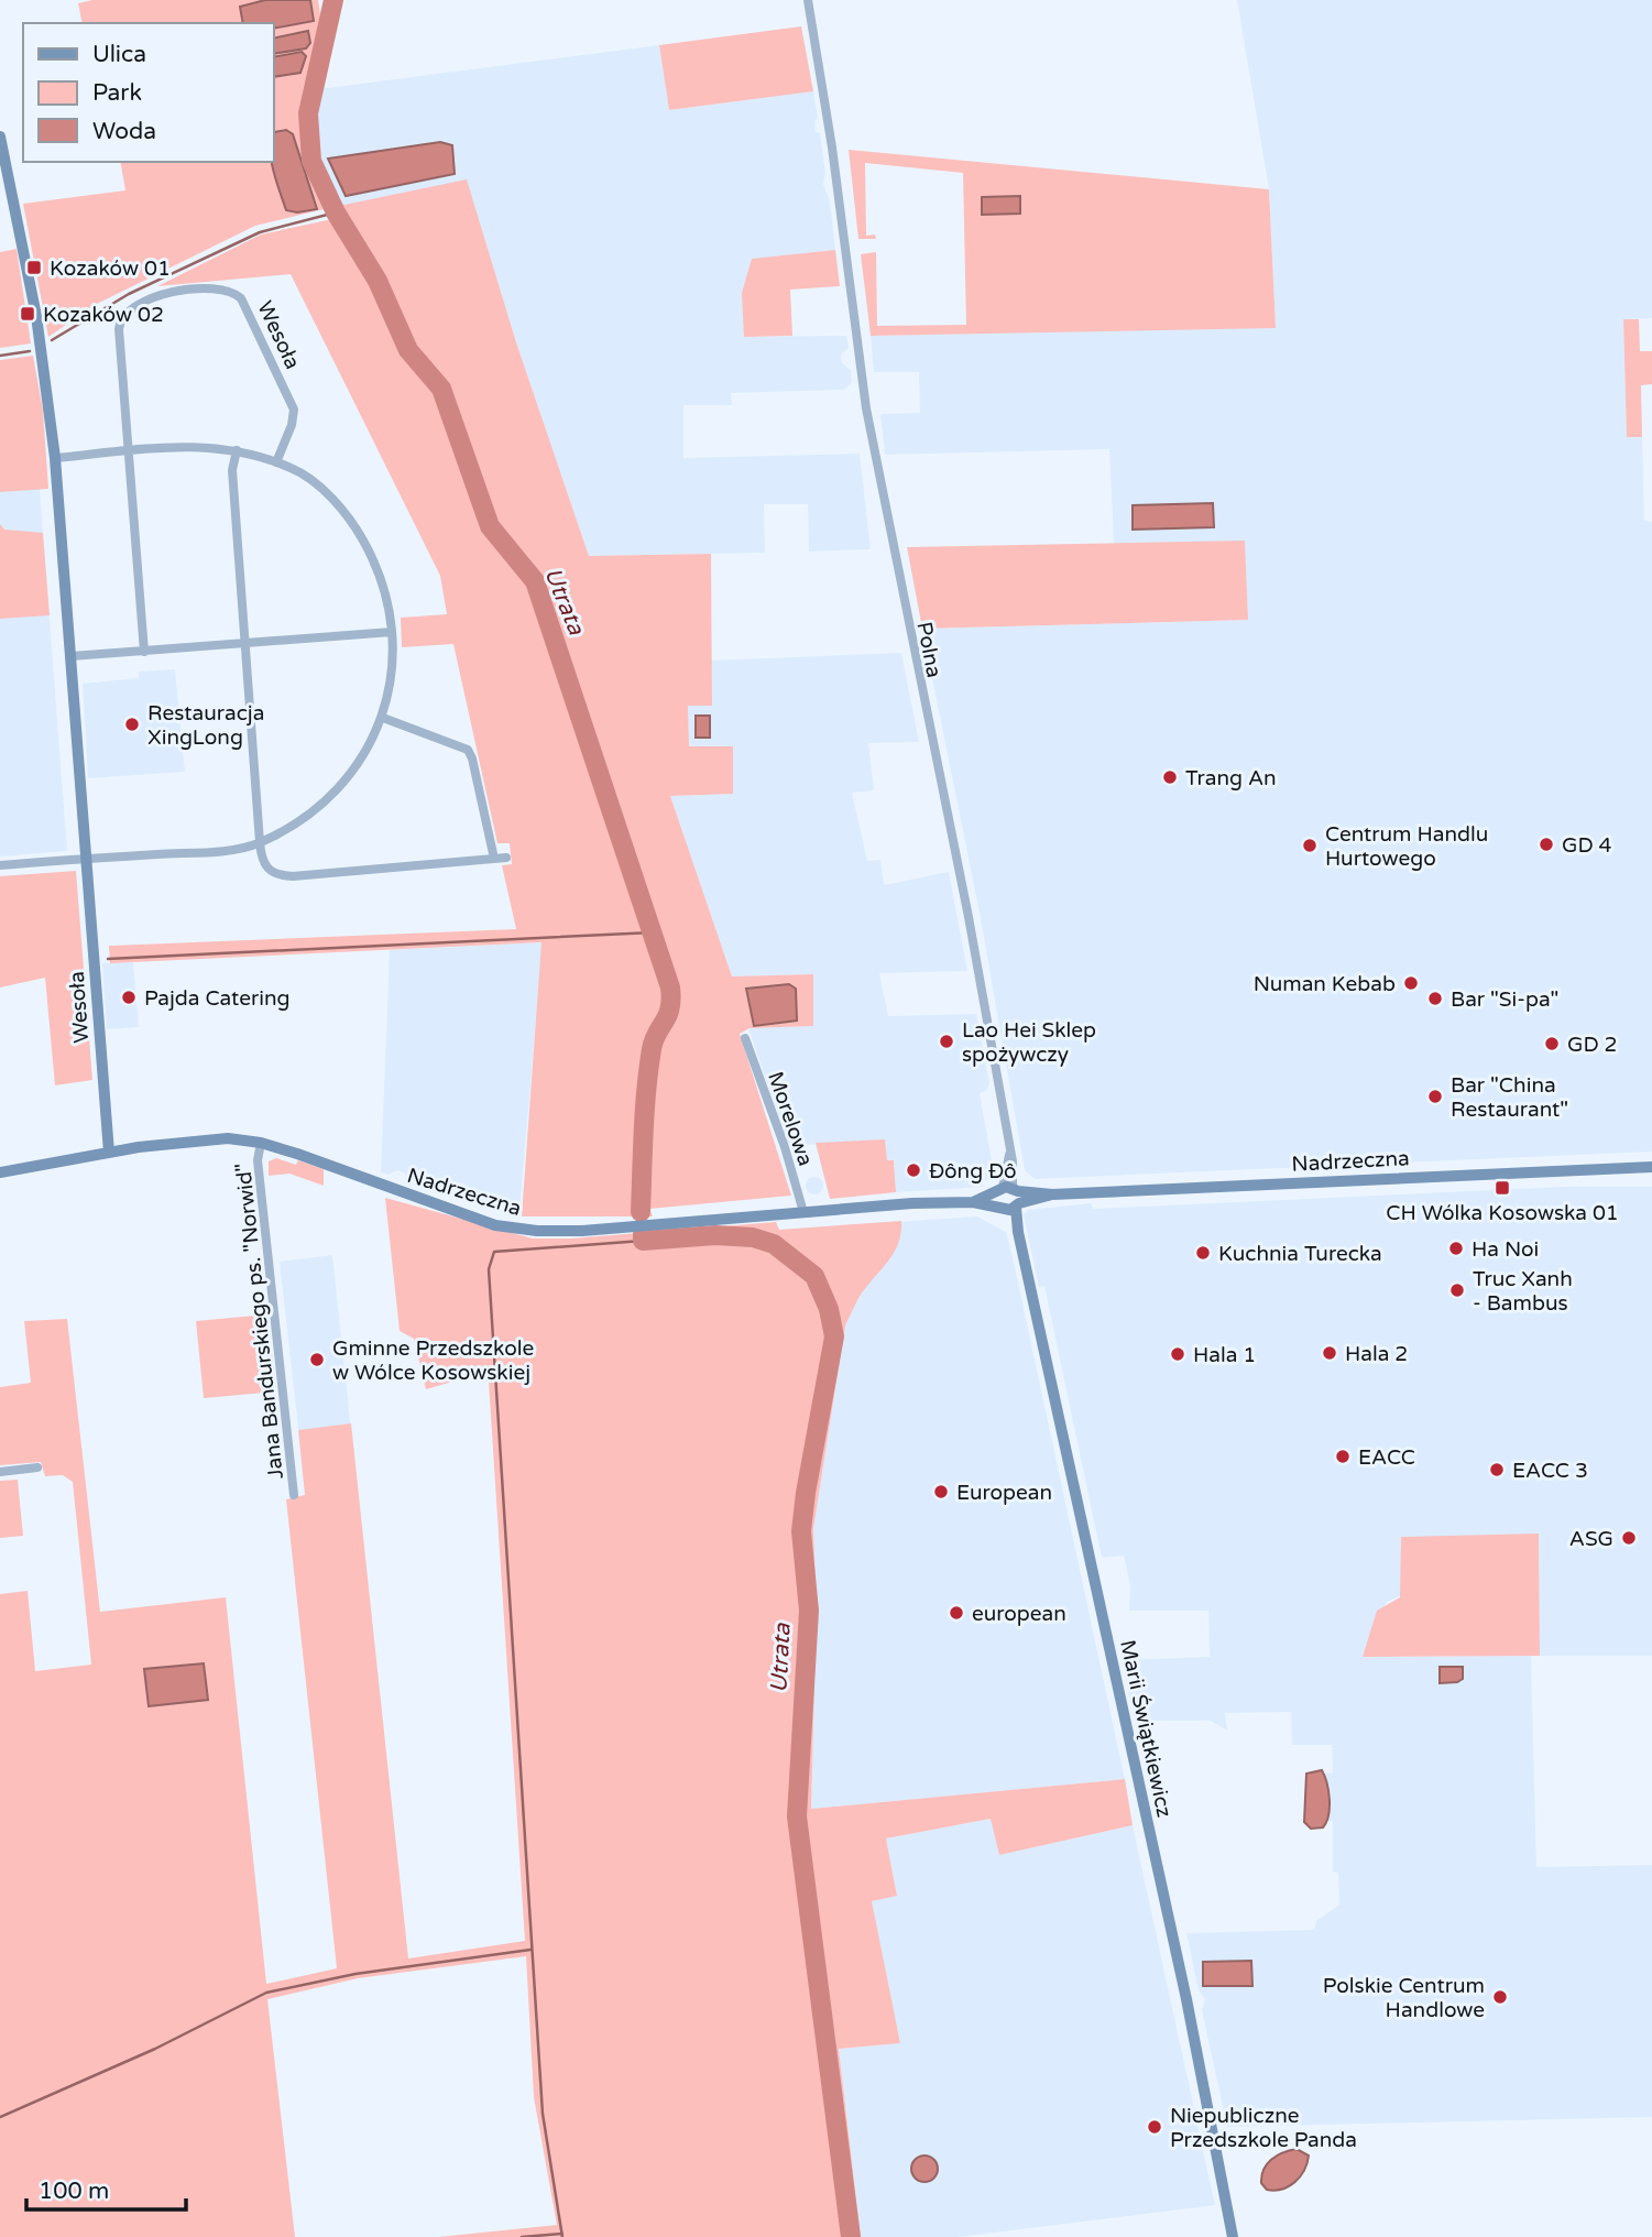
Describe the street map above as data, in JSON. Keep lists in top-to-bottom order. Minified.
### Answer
{"streets":{"street":["Wesoła","Polna","Morelowa","Nadrzeczna","Jana Bandurskiego ps. \"Norwid\"","Marii Świątkiewicz"]},"crossings":[["Wesoła","Nadrzeczna"],["Polna","Nadrzeczna"],["Polna","Marii Świątkiewicz"],["Morelowa","Nadrzeczna"],["Nadrzeczna","Jana Bandurskiego ps. \"Norwid\""],["Nadrzeczna","Marii Świątkiewicz"]],"water":["Utrata"],"places":{"transit":["Kozaków 01","Kozaków 02","CH Wólka Kosowska 01"],"other":["Restauracja XingLong","Trang An","GD 4","Centrum Handlu Hurtowego","Numan Kebab","Pajda Catering","Bar \"Si-pa\"","Lao Hei Sklep spożywczy","GD 2","Bar \"China Restaurant\"","Đông Đô","Ha Noi","Kuchnia Turecka","Truc Xanh - Bambus","Hala 2","Hala 1","Gminne Przedszkole w Wólce Kosowskiej","EACC","EACC 3","European","ASG","european","Polskie Centrum Handlowe","Niepubliczne Przedszkole Panda"]},"legend":["Ulica","Park","Woda"],"scale_bar":"100 m"}
